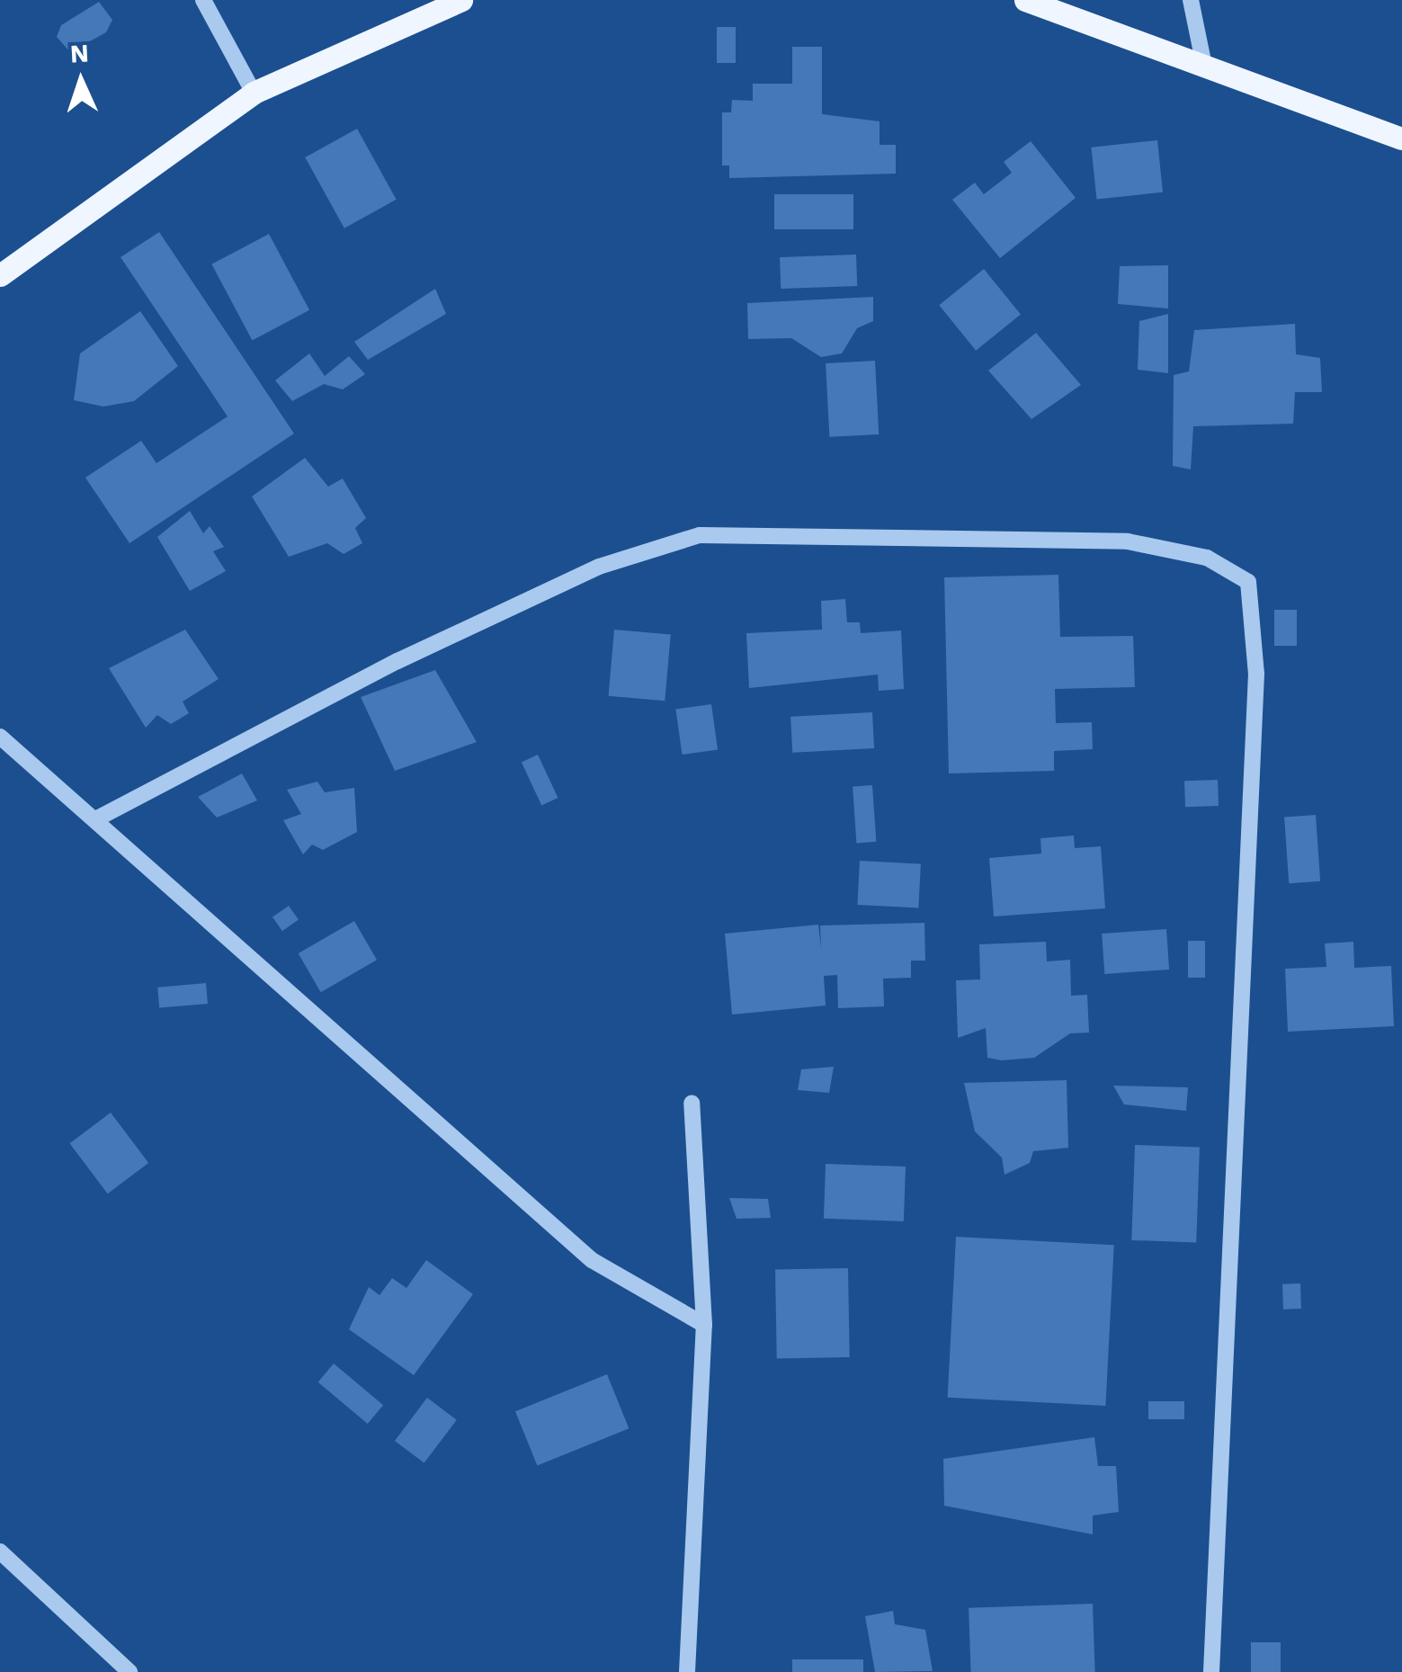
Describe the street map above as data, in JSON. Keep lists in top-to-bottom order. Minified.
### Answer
{"north":"top"}
